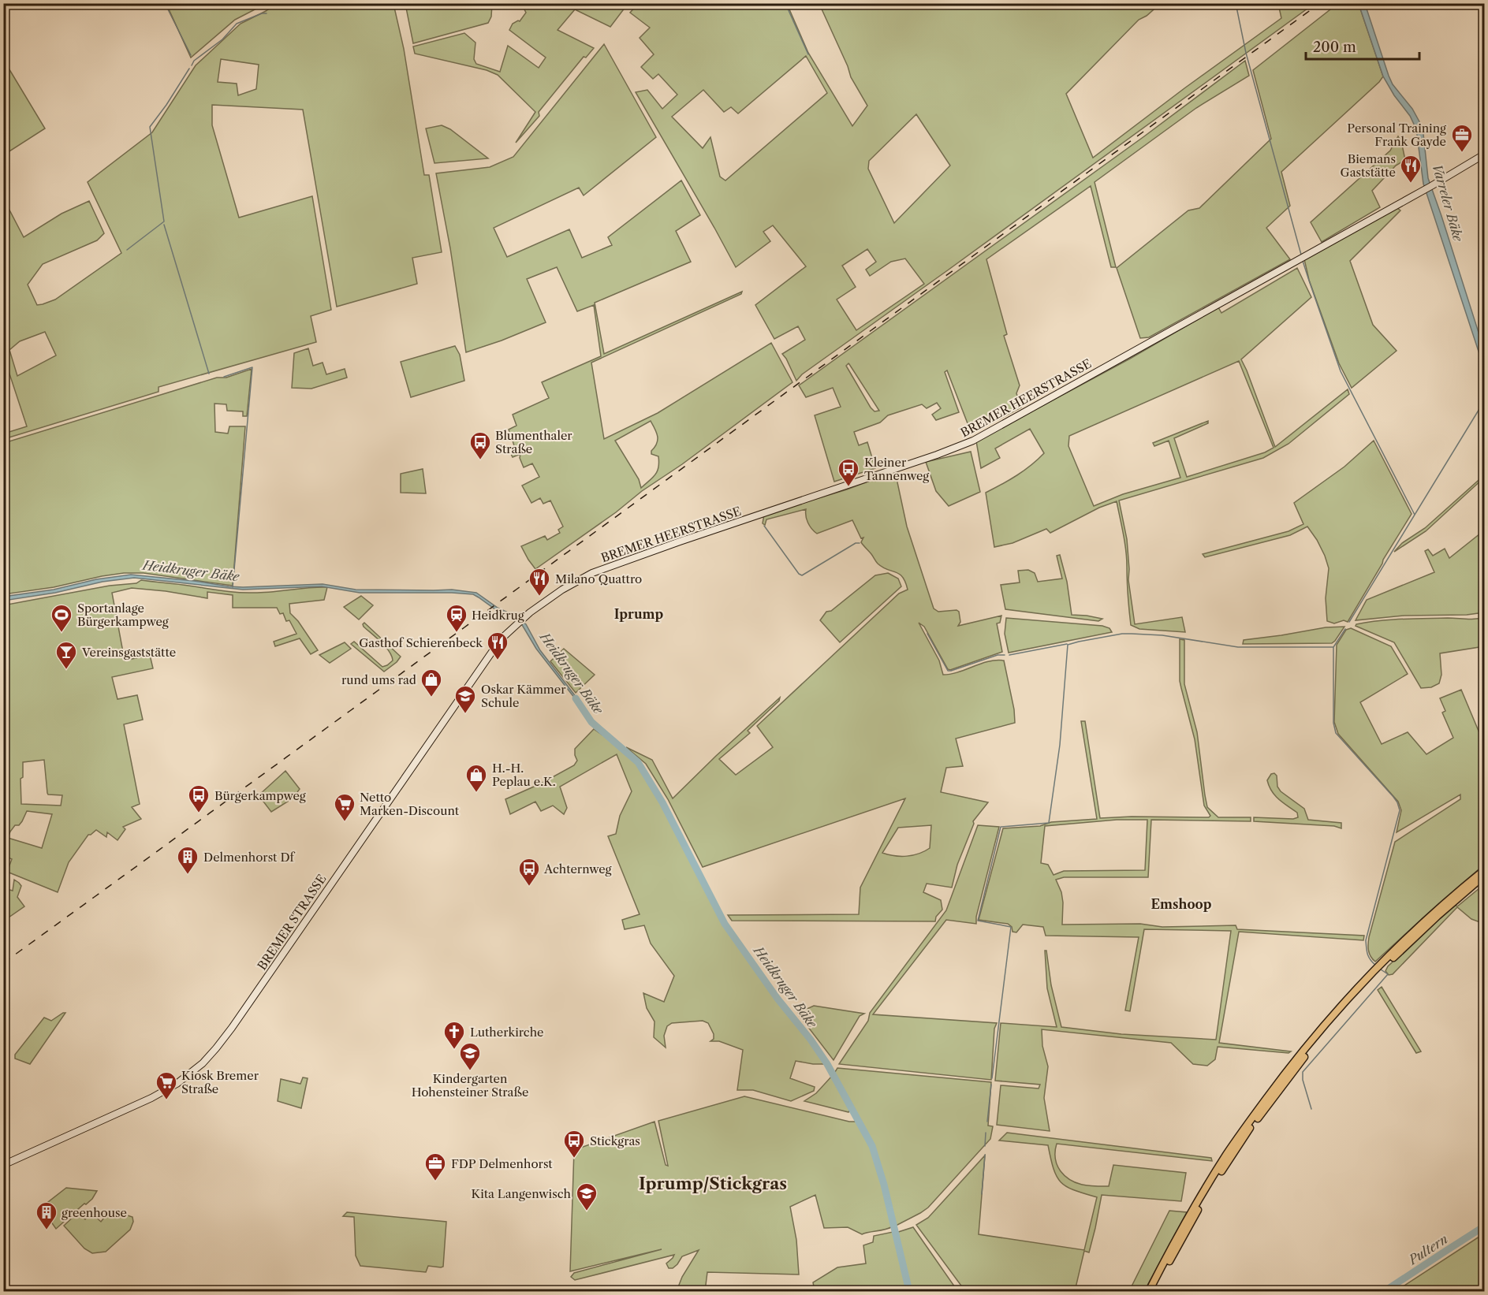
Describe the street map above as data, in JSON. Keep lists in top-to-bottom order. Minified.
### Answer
{"streets":{"main road":["BREMER HEERSTRASSE","BREMER STRASSE"]},"crossings":[["BREMER HEERSTRASSE","BREMER STRASSE"]],"districts":["Iprump","Emshoop","Iprump/Stickgras"],"water":["Varreler Bäke","Heidkruger Bäke","Pultern"],"places":{"office":["Personal Training Frank Gayde","FDP Delmenhorst"],"restaurant":["Biemans Gaststätte","Milano Quattro","Gasthof Schierenbeck"],"bus stop":["Blumenthaler Straße","Kleiner Tannenweg","Bürgerkampweg","Achternweg","Stickgras"],"sports":["Sportanlage Bürgerkampweg"],"station":["Heidkrug"],"bar":["Vereinsgaststätte"],"shop":["rund ums rad","H.-H. Peplau e.K."],"school or university":["Oskar Kämmer Schule","Kindergarten Hohensteiner Straße","Kita Langenwisch"],"supermarket":["Netto Marken-Discount","Kiosk Bremer Straße"],"building":["Delmenhorst Df","greenhouse"],"church":["Lutherkirche"]},"scale_bar":"200 m"}
